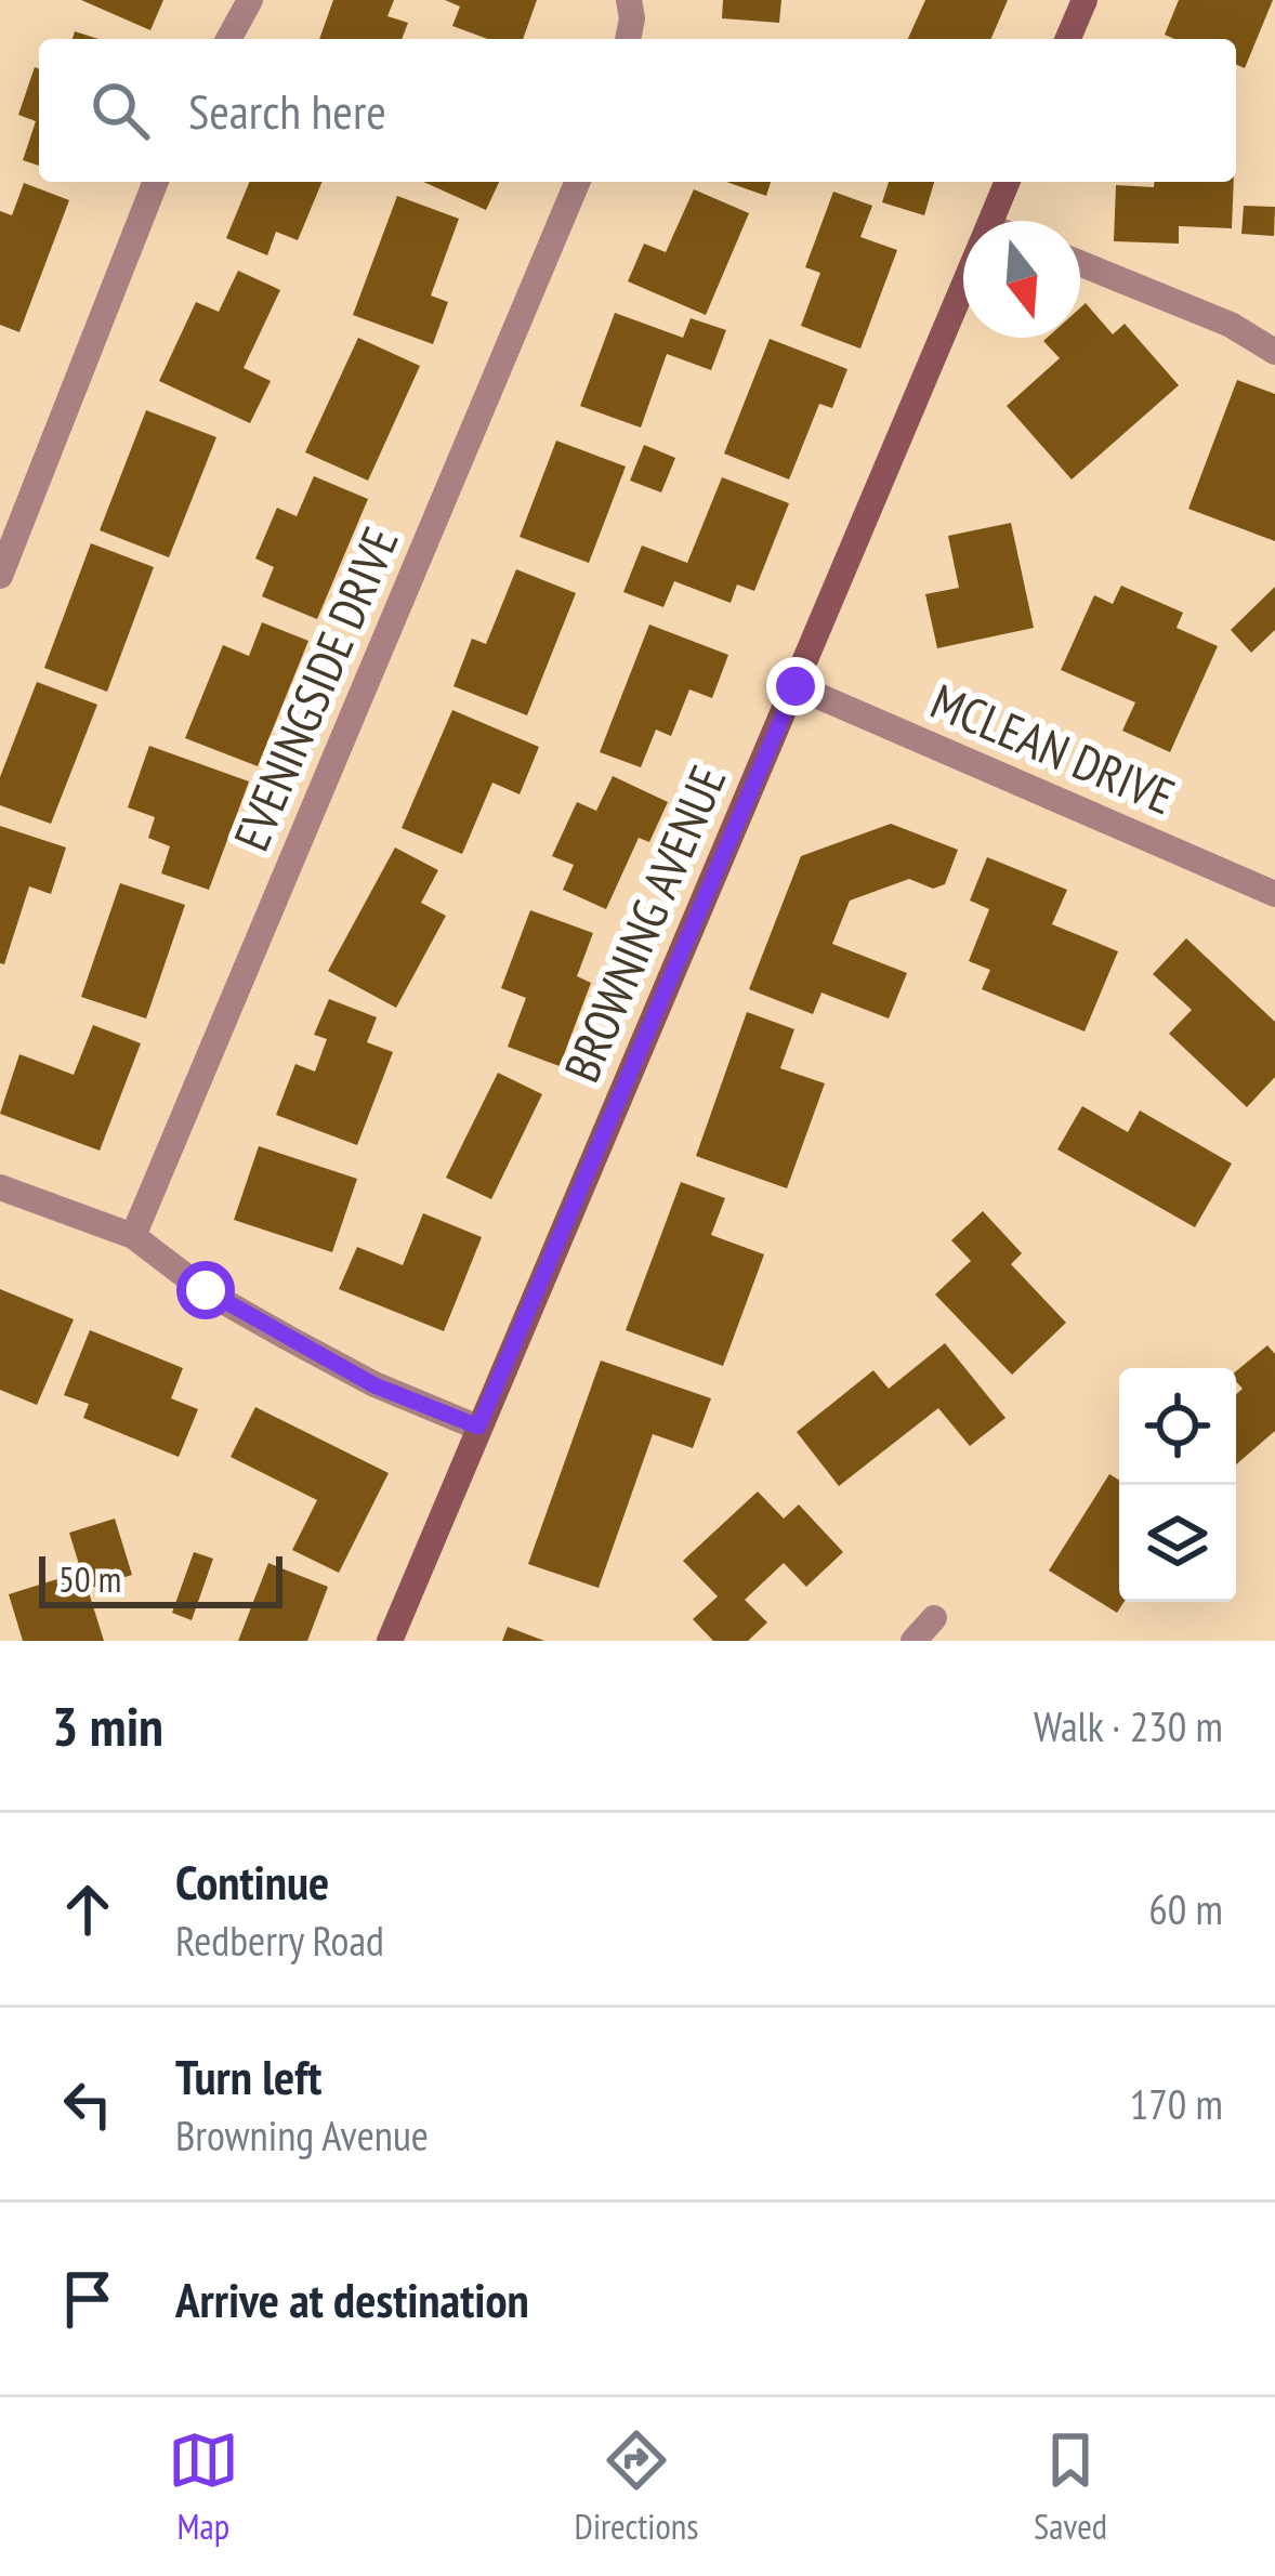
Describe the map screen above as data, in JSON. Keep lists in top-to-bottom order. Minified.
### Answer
{"streets":{"street":["EVENINGSIDE DRIVE","MCLEAN DRIVE","BROWNING AVENUE"]},"crossings":[["MCLEAN DRIVE","BROWNING AVENUE"]],"scale_bar":"50 m","north":"bottom","page":{"search":"Search here","scale":"50 m","heading":["3 min","Walk · 230 m"],"list":[["Continue","Redberry Road","60 m"],["Turn left","Browning Avenue","170 m"],"Arrive at destination"],"nav":["Map","Directions","Saved"]}}
